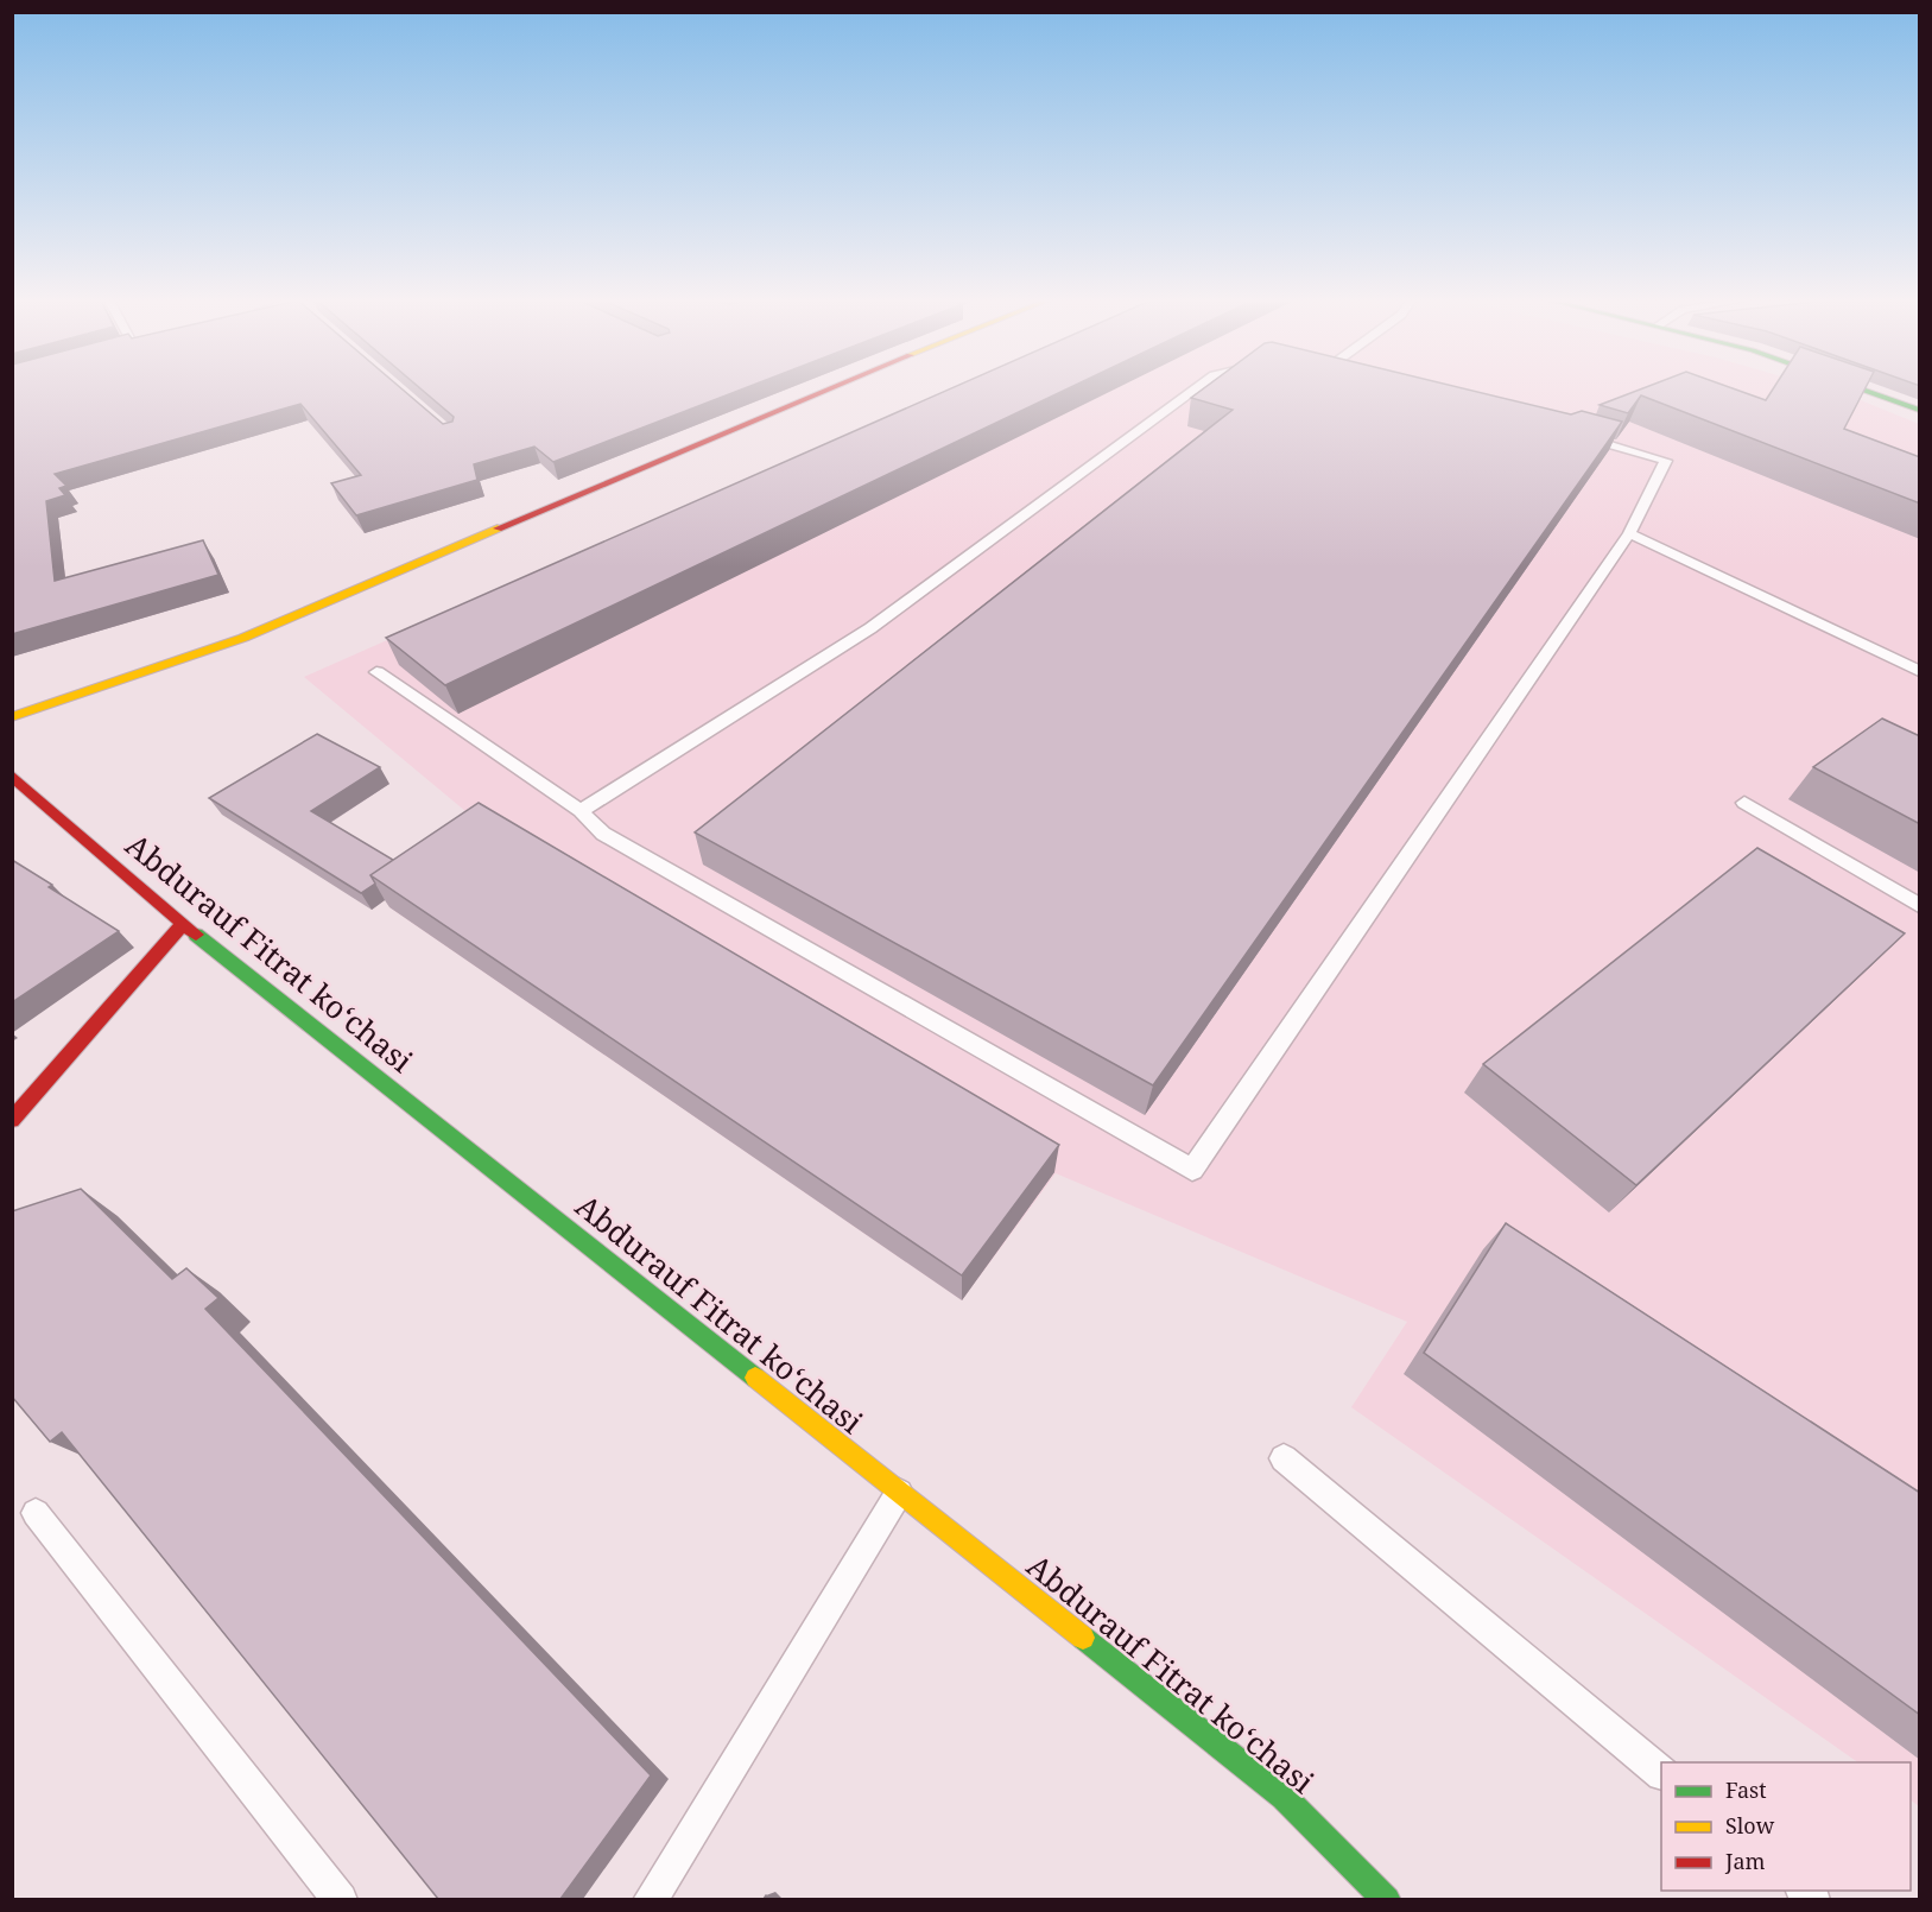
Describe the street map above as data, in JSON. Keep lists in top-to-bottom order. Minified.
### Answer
{"streets":{"street":["Abdurauf Fitrat koʻchasi"]},"legend":["Fast","Slow","Jam"]}
